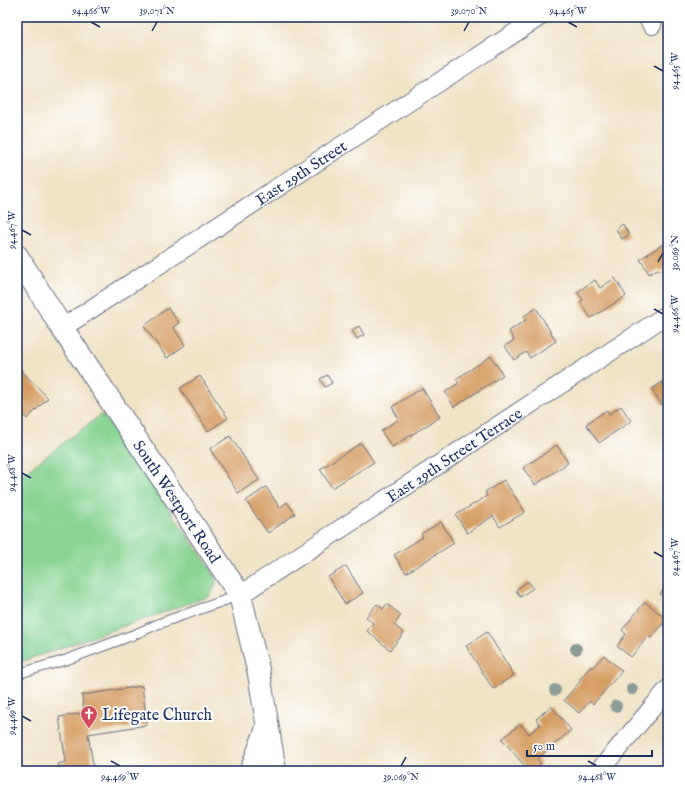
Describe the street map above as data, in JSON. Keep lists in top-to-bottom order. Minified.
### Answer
{"streets":{"street":["East 29th Street","East 29th Street Terrace","South Westport Road"]},"crossings":[["East 29th Street","South Westport Road"],["East 29th Street Terrace","South Westport Road"]],"places":{"church":["Lifegate Church"]},"scale_bar":"50 m","coordinates":["94.466°W","39.071°N","39.070°N","94.465°W","94.467°W","39.069°N","94.468°W","94.469°W"]}
